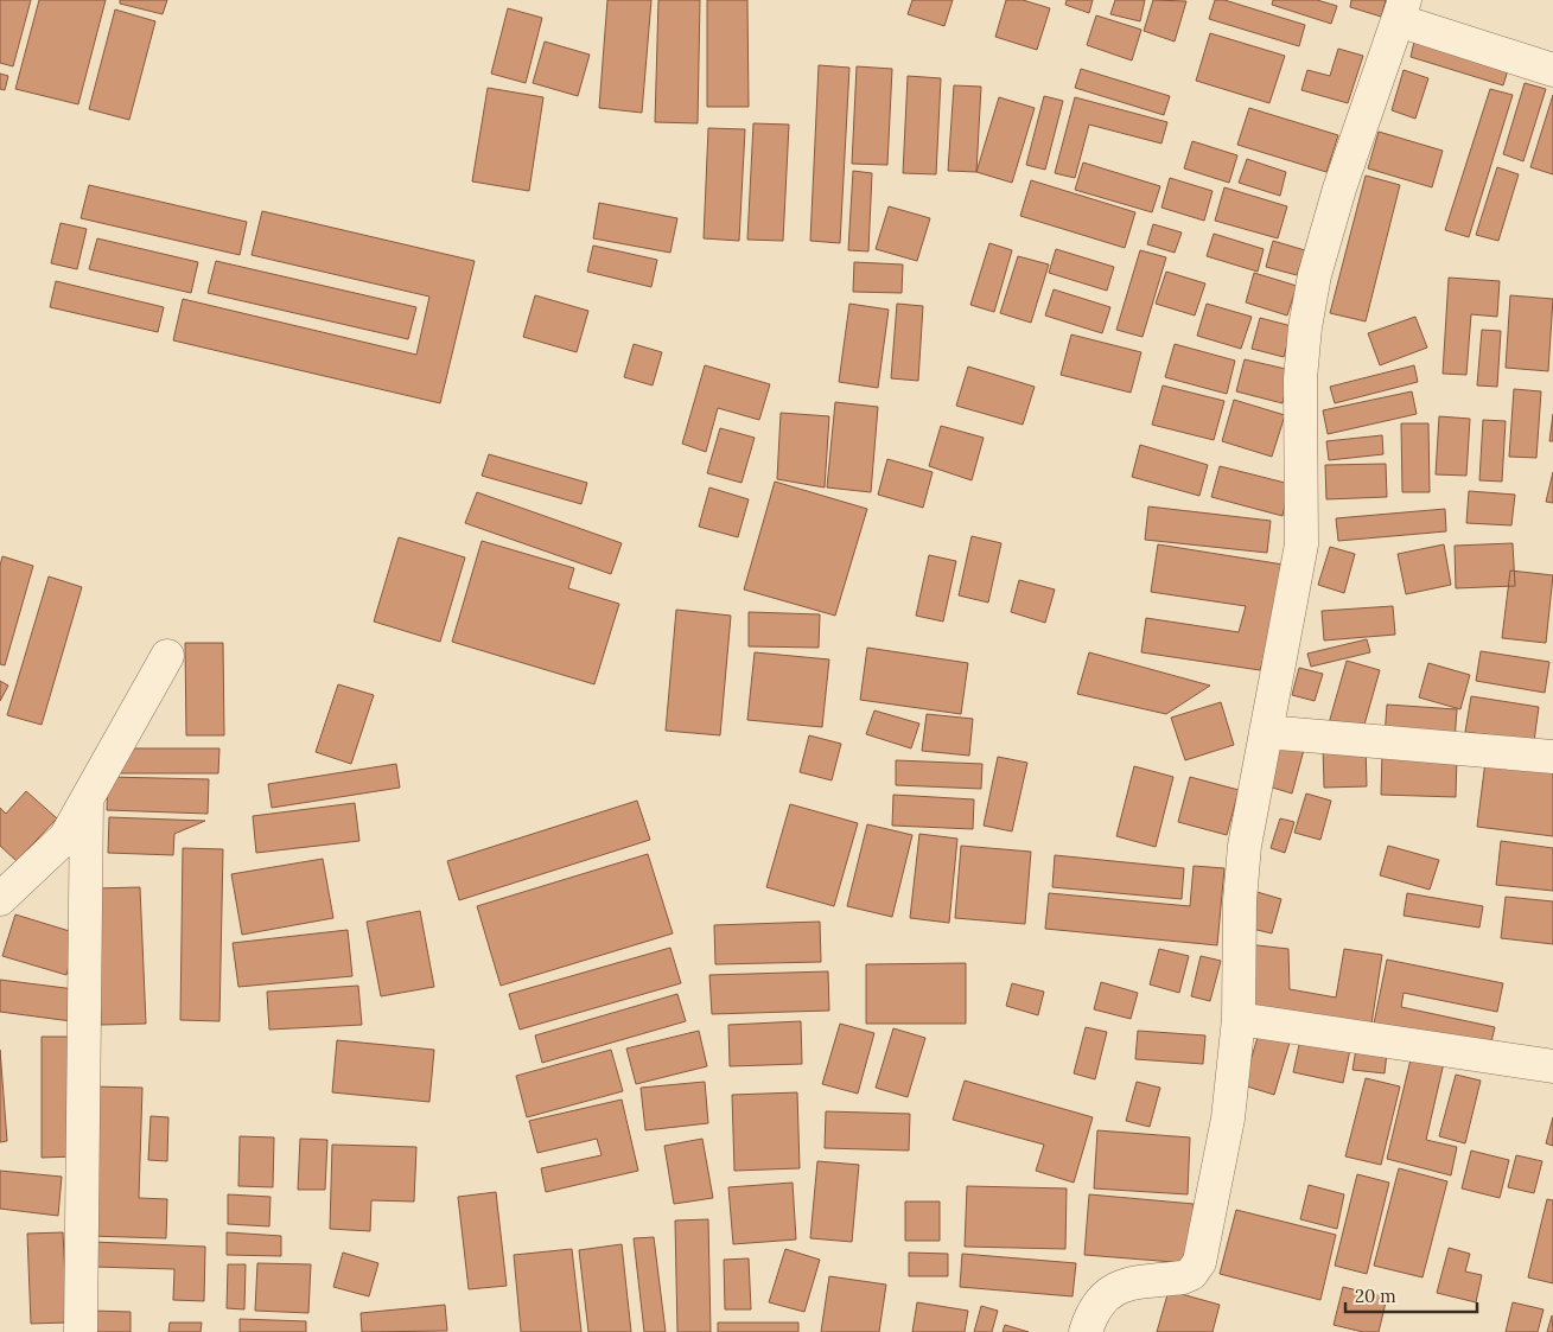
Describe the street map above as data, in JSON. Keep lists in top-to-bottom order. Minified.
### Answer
{"scale_bar":"20 m"}
